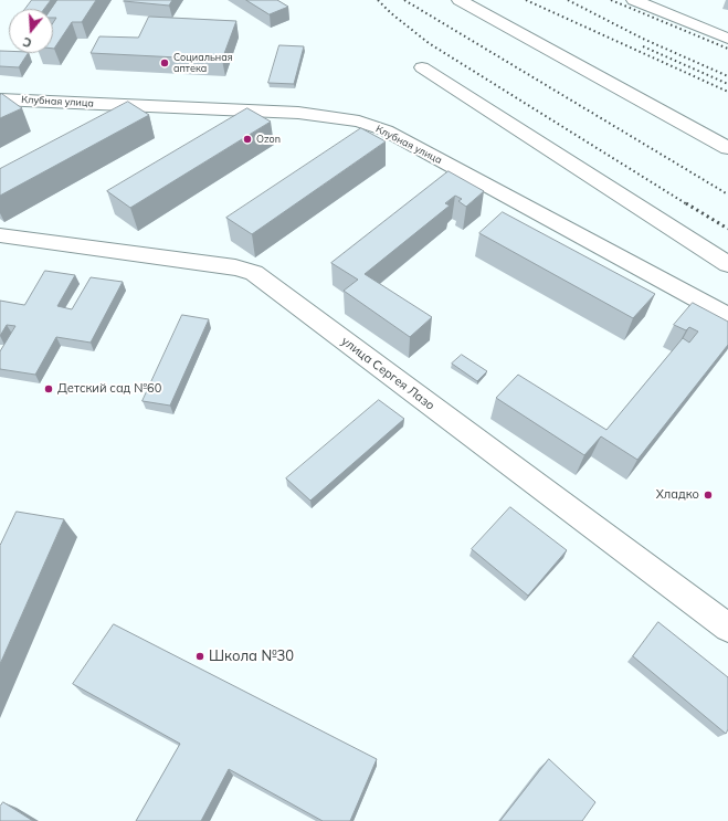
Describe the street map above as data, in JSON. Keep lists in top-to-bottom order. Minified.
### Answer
{"streets":{"street":["Клубная улица","улица Сергея Лазо"]},"places":["Социальная аптека","Ozon","Детский сад №60","Хладко","Школа №30"],"north":"bottom"}
